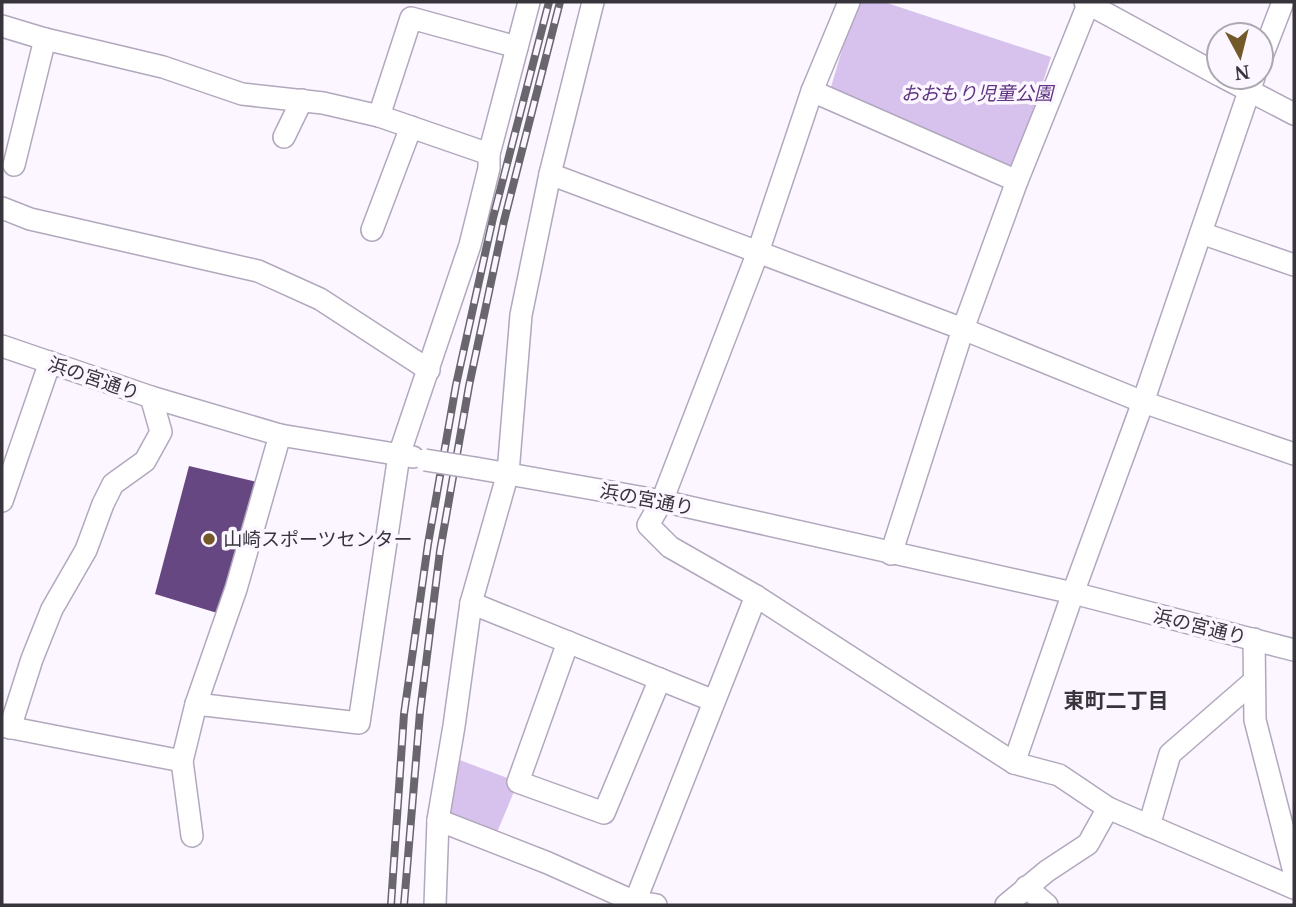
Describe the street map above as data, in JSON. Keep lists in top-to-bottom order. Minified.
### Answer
{"streets":{"street":["浜の宮通り"]},"districts":["東町二丁目"],"parks":["おおもり児童公園"],"places":["山崎スポーツセンター"],"north":"bottom"}
